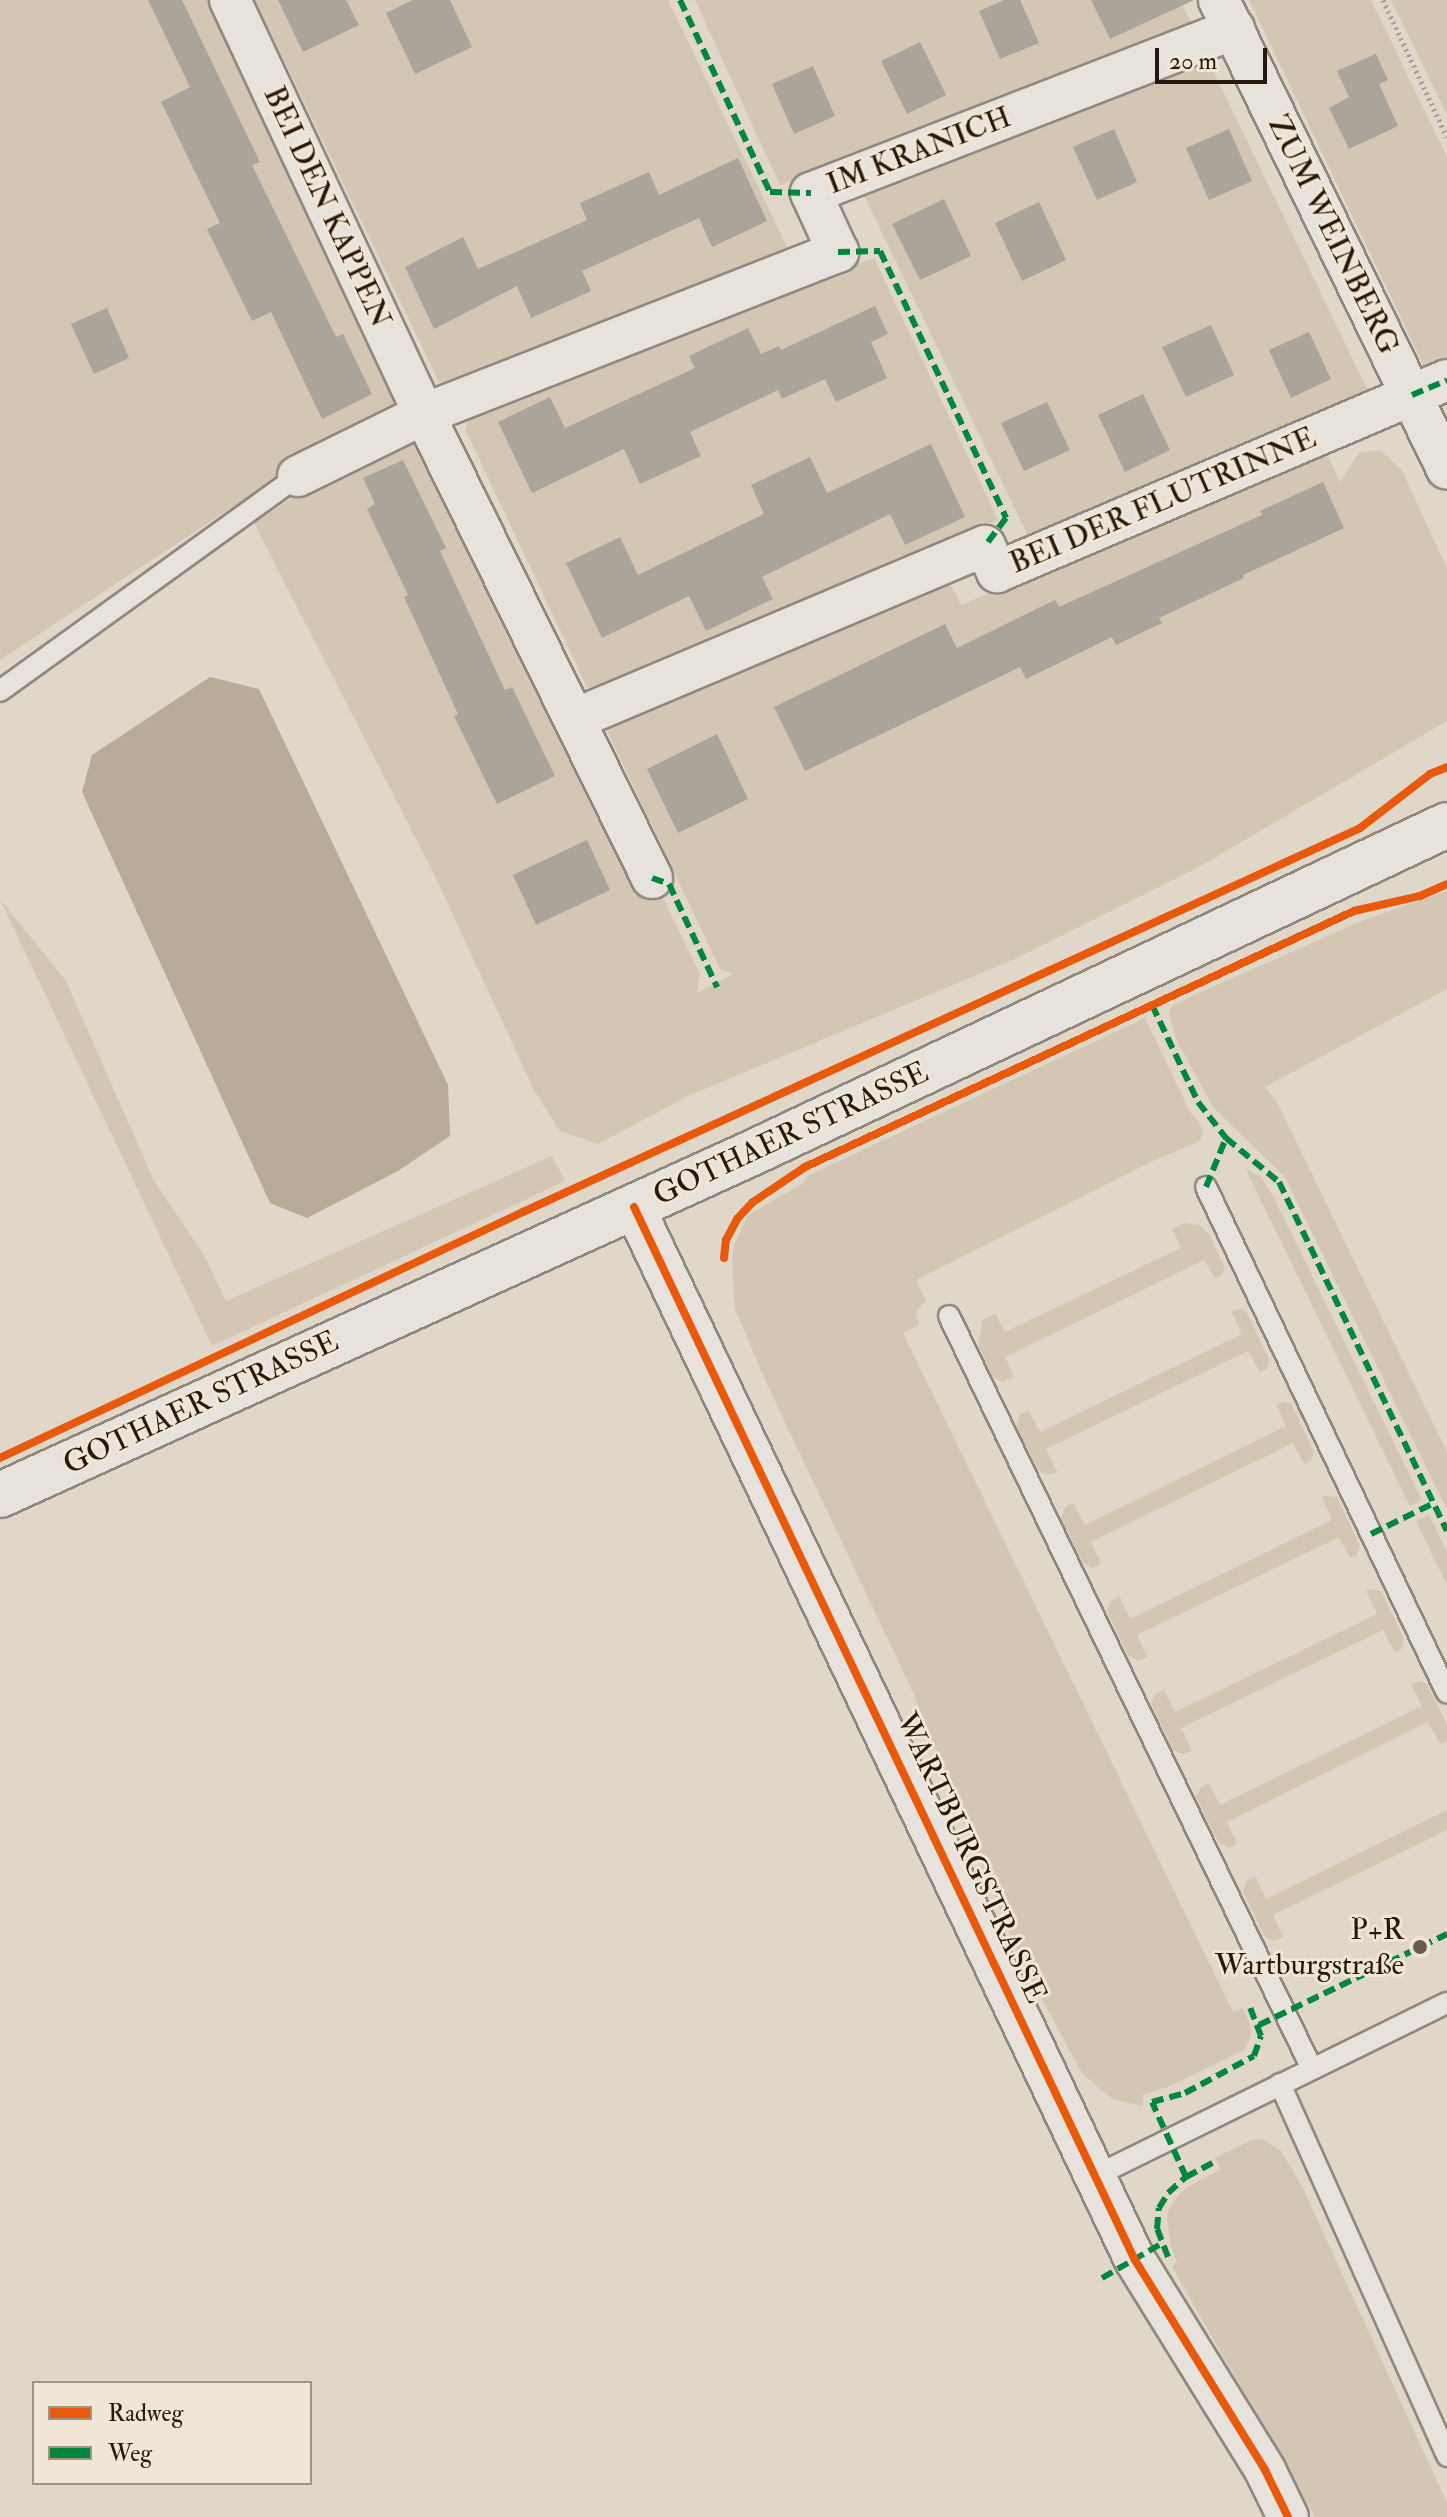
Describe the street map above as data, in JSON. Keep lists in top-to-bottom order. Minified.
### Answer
{"streets":{"main road":["GOTHAER STRASSE"],"street":["IM KRANICH","BEI DEN KAPPEN","ZUM WEINBERG","BEI DER FLUTRINNE","WARTBURGSTRASSE"]},"crossings":[["IM KRANICH","BEI DEN KAPPEN"],["IM KRANICH","ZUM WEINBERG"],["ZUM WEINBERG","BEI DER FLUTRINNE"],["GOTHAER STRASSE","WARTBURGSTRASSE"]],"places":["P+R Wartburgstraße"],"legend":["Radweg","Weg"],"scale_bar":"20 m"}
